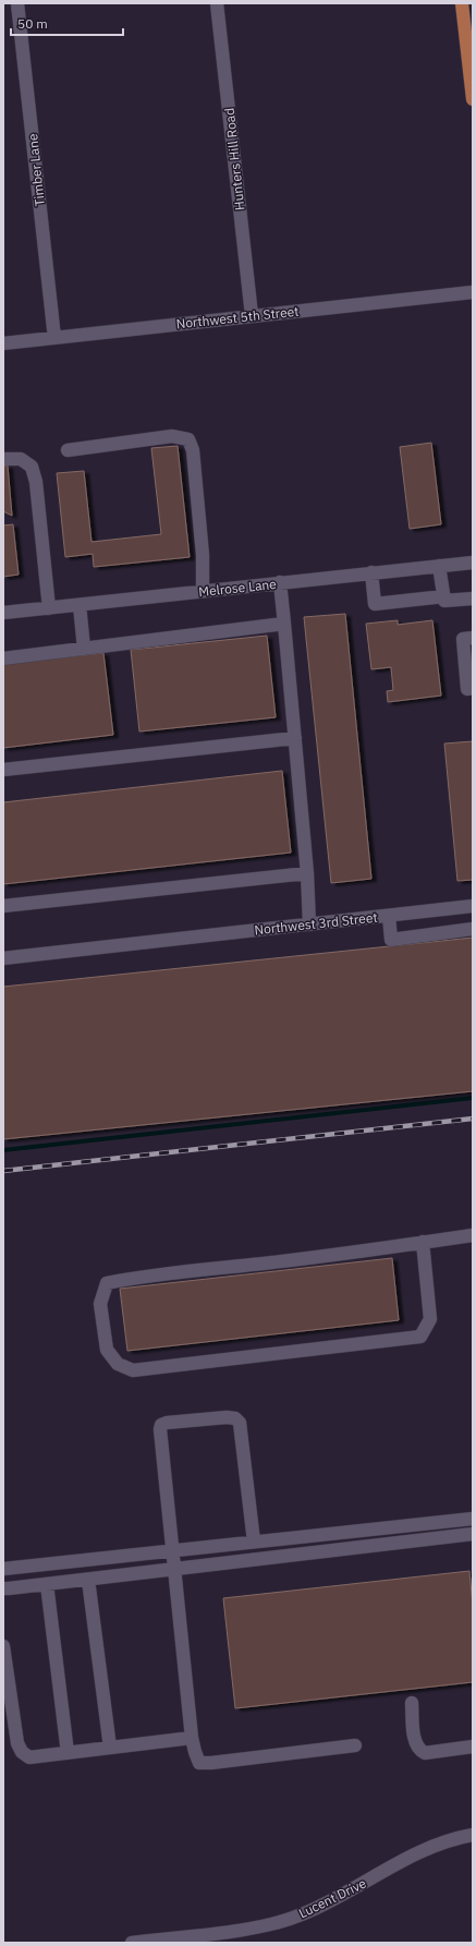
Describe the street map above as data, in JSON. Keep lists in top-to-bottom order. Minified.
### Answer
{"streets":{"street":["Hunters Hill Road","Timber Lane","Northwest 5th Street","Melrose Lane","Northwest 3rd Street","Lucent Drive"]},"crossings":[["Hunters Hill Road","Northwest 5th Street"],["Timber Lane","Northwest 5th Street"]],"scale_bar":"50 m"}
